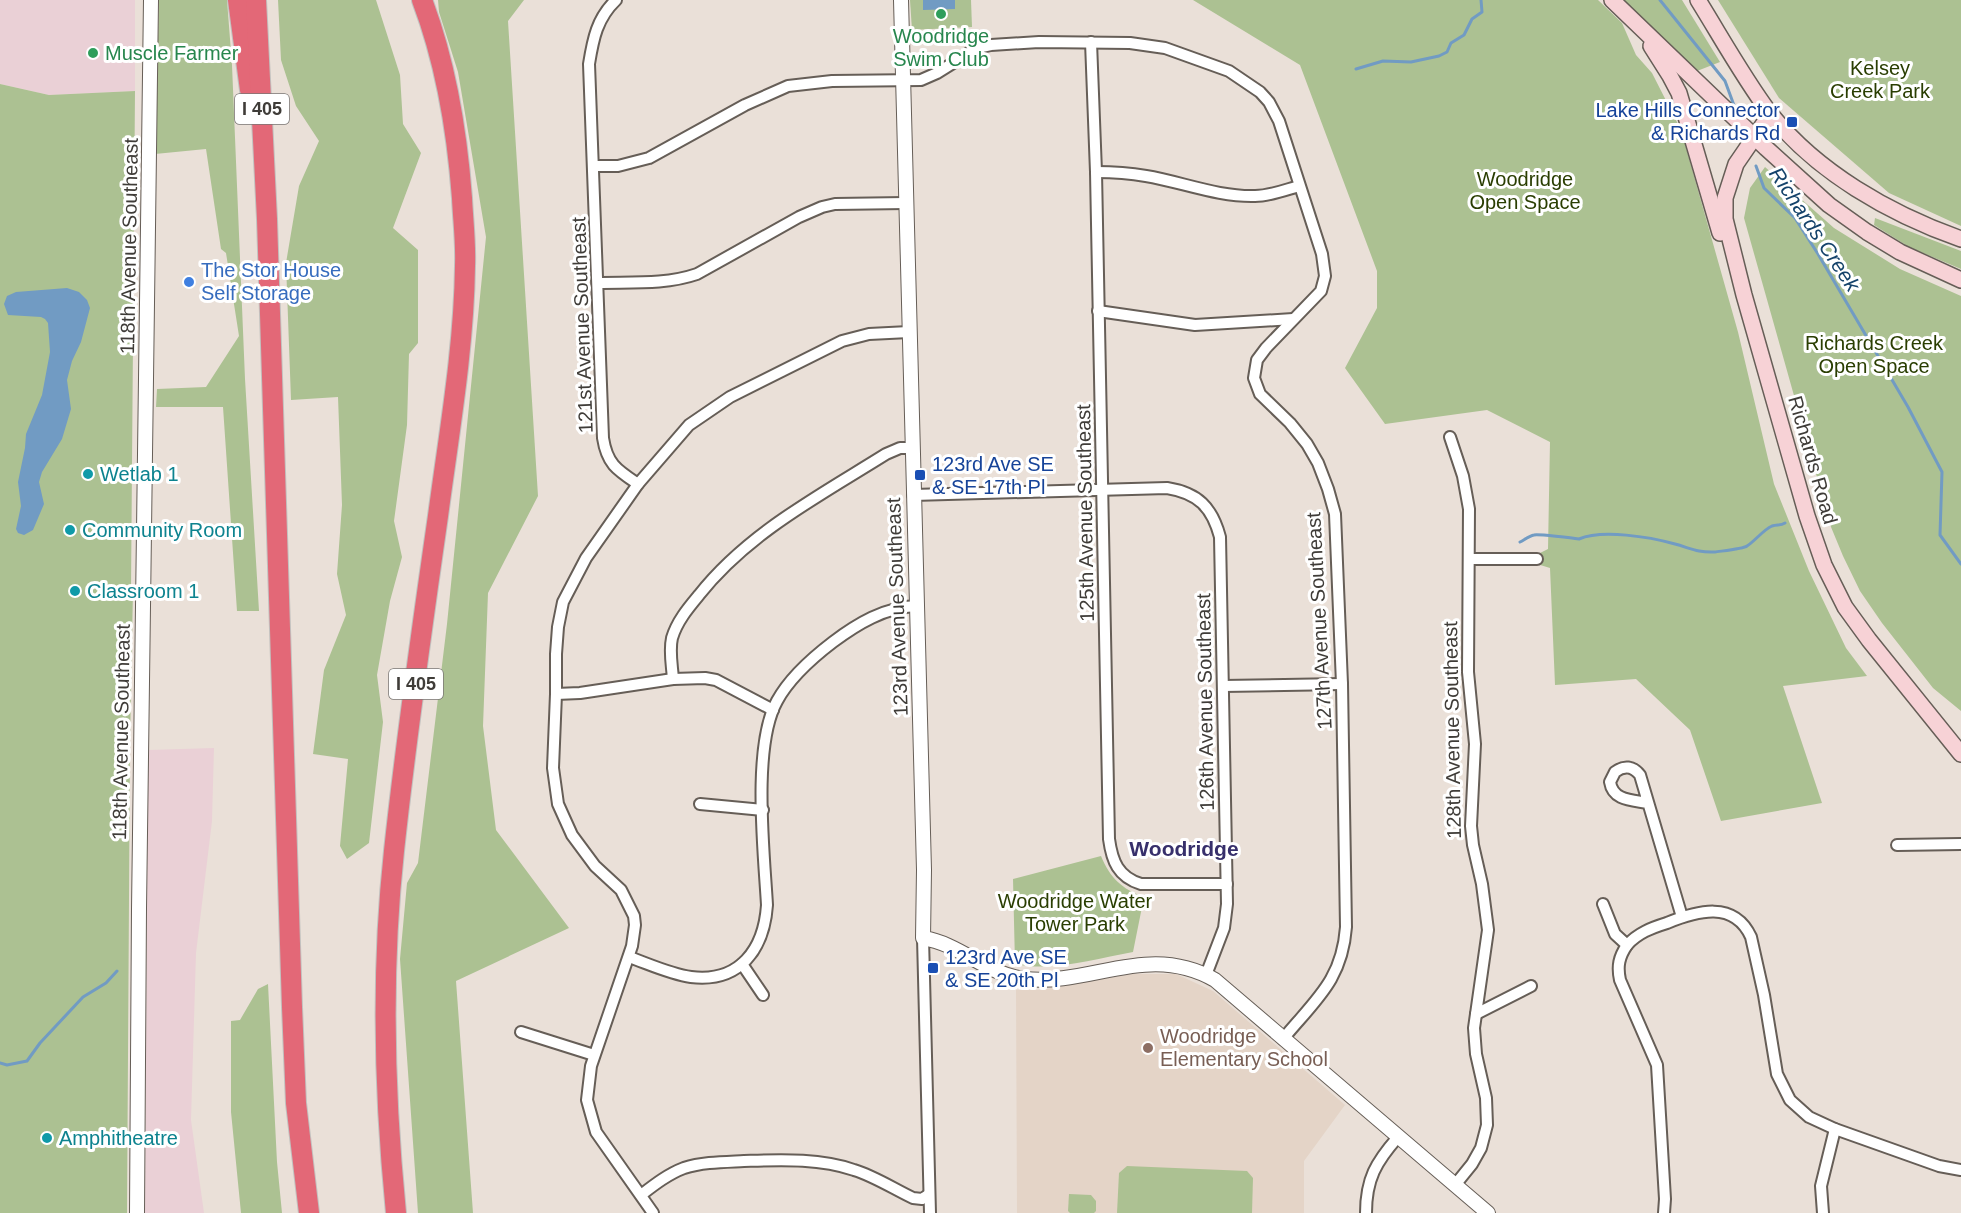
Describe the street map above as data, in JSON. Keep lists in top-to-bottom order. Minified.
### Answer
{"streets":{"highway":["I 405"],"main road":["Richards Road"],"street":["118th Avenue Southeast","121st Avenue Southeast","125th Avenue Southeast","123rd Avenue Southeast","127th Avenue Southeast","126th Avenue Southeast","128th Avenue Southeast"]},"crossings":[["121st Avenue Southeast","127th Avenue Southeast"],["125th Avenue Southeast","127th Avenue Southeast"],["125th Avenue Southeast","126th Avenue Southeast"],["123rd Avenue Southeast","127th Avenue Southeast"]],"districts":["Woodridge"],"water":["Richards Creek"],"parks":["Kelsey Creek Park","Woodridge Open Space","Richards Creek Open Space","Woodridge Water Tower Park"],"places":{"other":["Woodridge Swim Club","Muscle Farmer","The Stor House Self Storage","Wetlab 1","Community Room","Classroom 1","Woodridge Elementary School","Amphitheatre"],"transit":["Lake Hills Connector & Richards Rd","123rd Ave SE & SE 17th Pl","123rd Ave SE & SE 20th Pl"]}}
